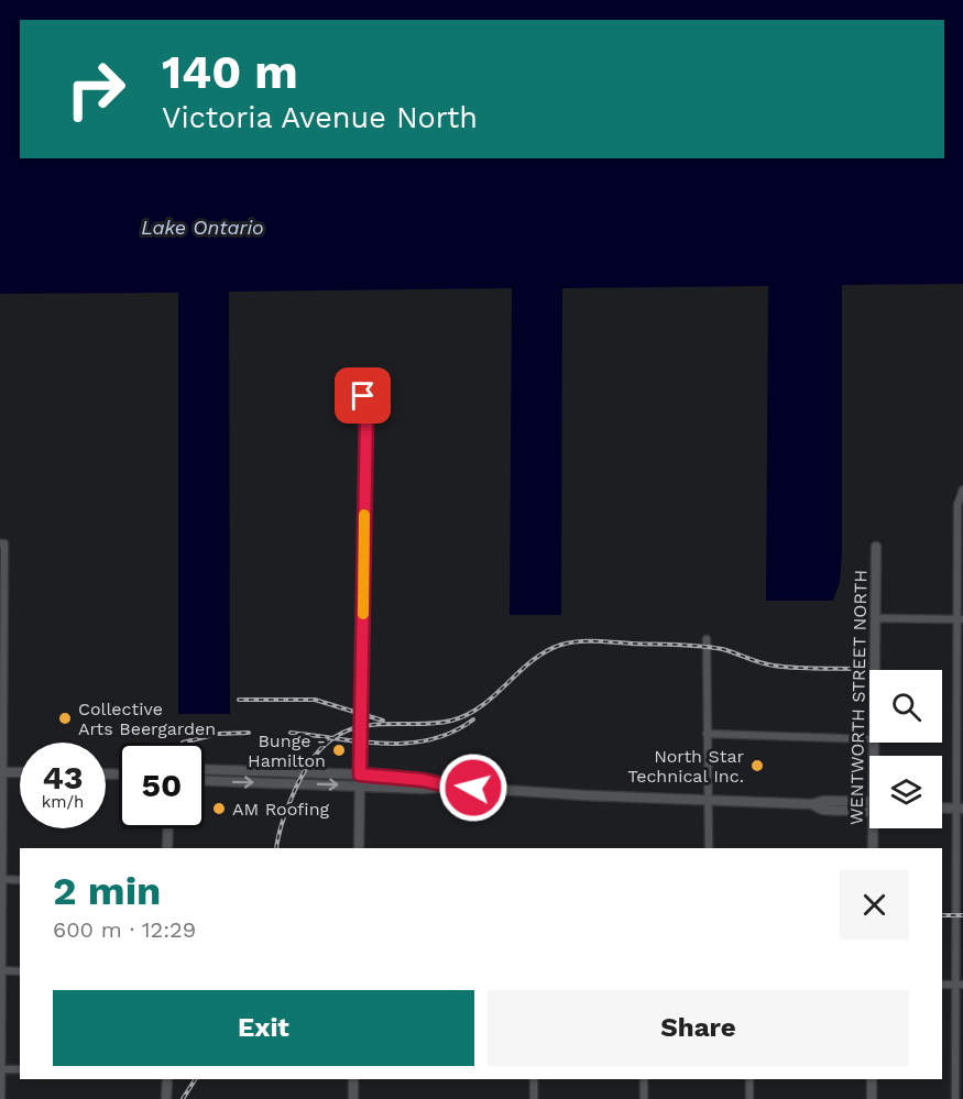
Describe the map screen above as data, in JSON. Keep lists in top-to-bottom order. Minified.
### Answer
{"streets":{"main road":["WENTWORTH STREET NORTH"]},"water":["Lake Ontario"],"places":["Collective Arts Beergarden","Bunge - Hamilton","North Star Technical Inc.","AM Roofing"],"page":{"turn":["140 m","Victoria Avenue North"],"speed":"43 km/h","limit":"50","heading":["2 min","600 m · 12:29"],"buttons":["Exit","Share"]}}
